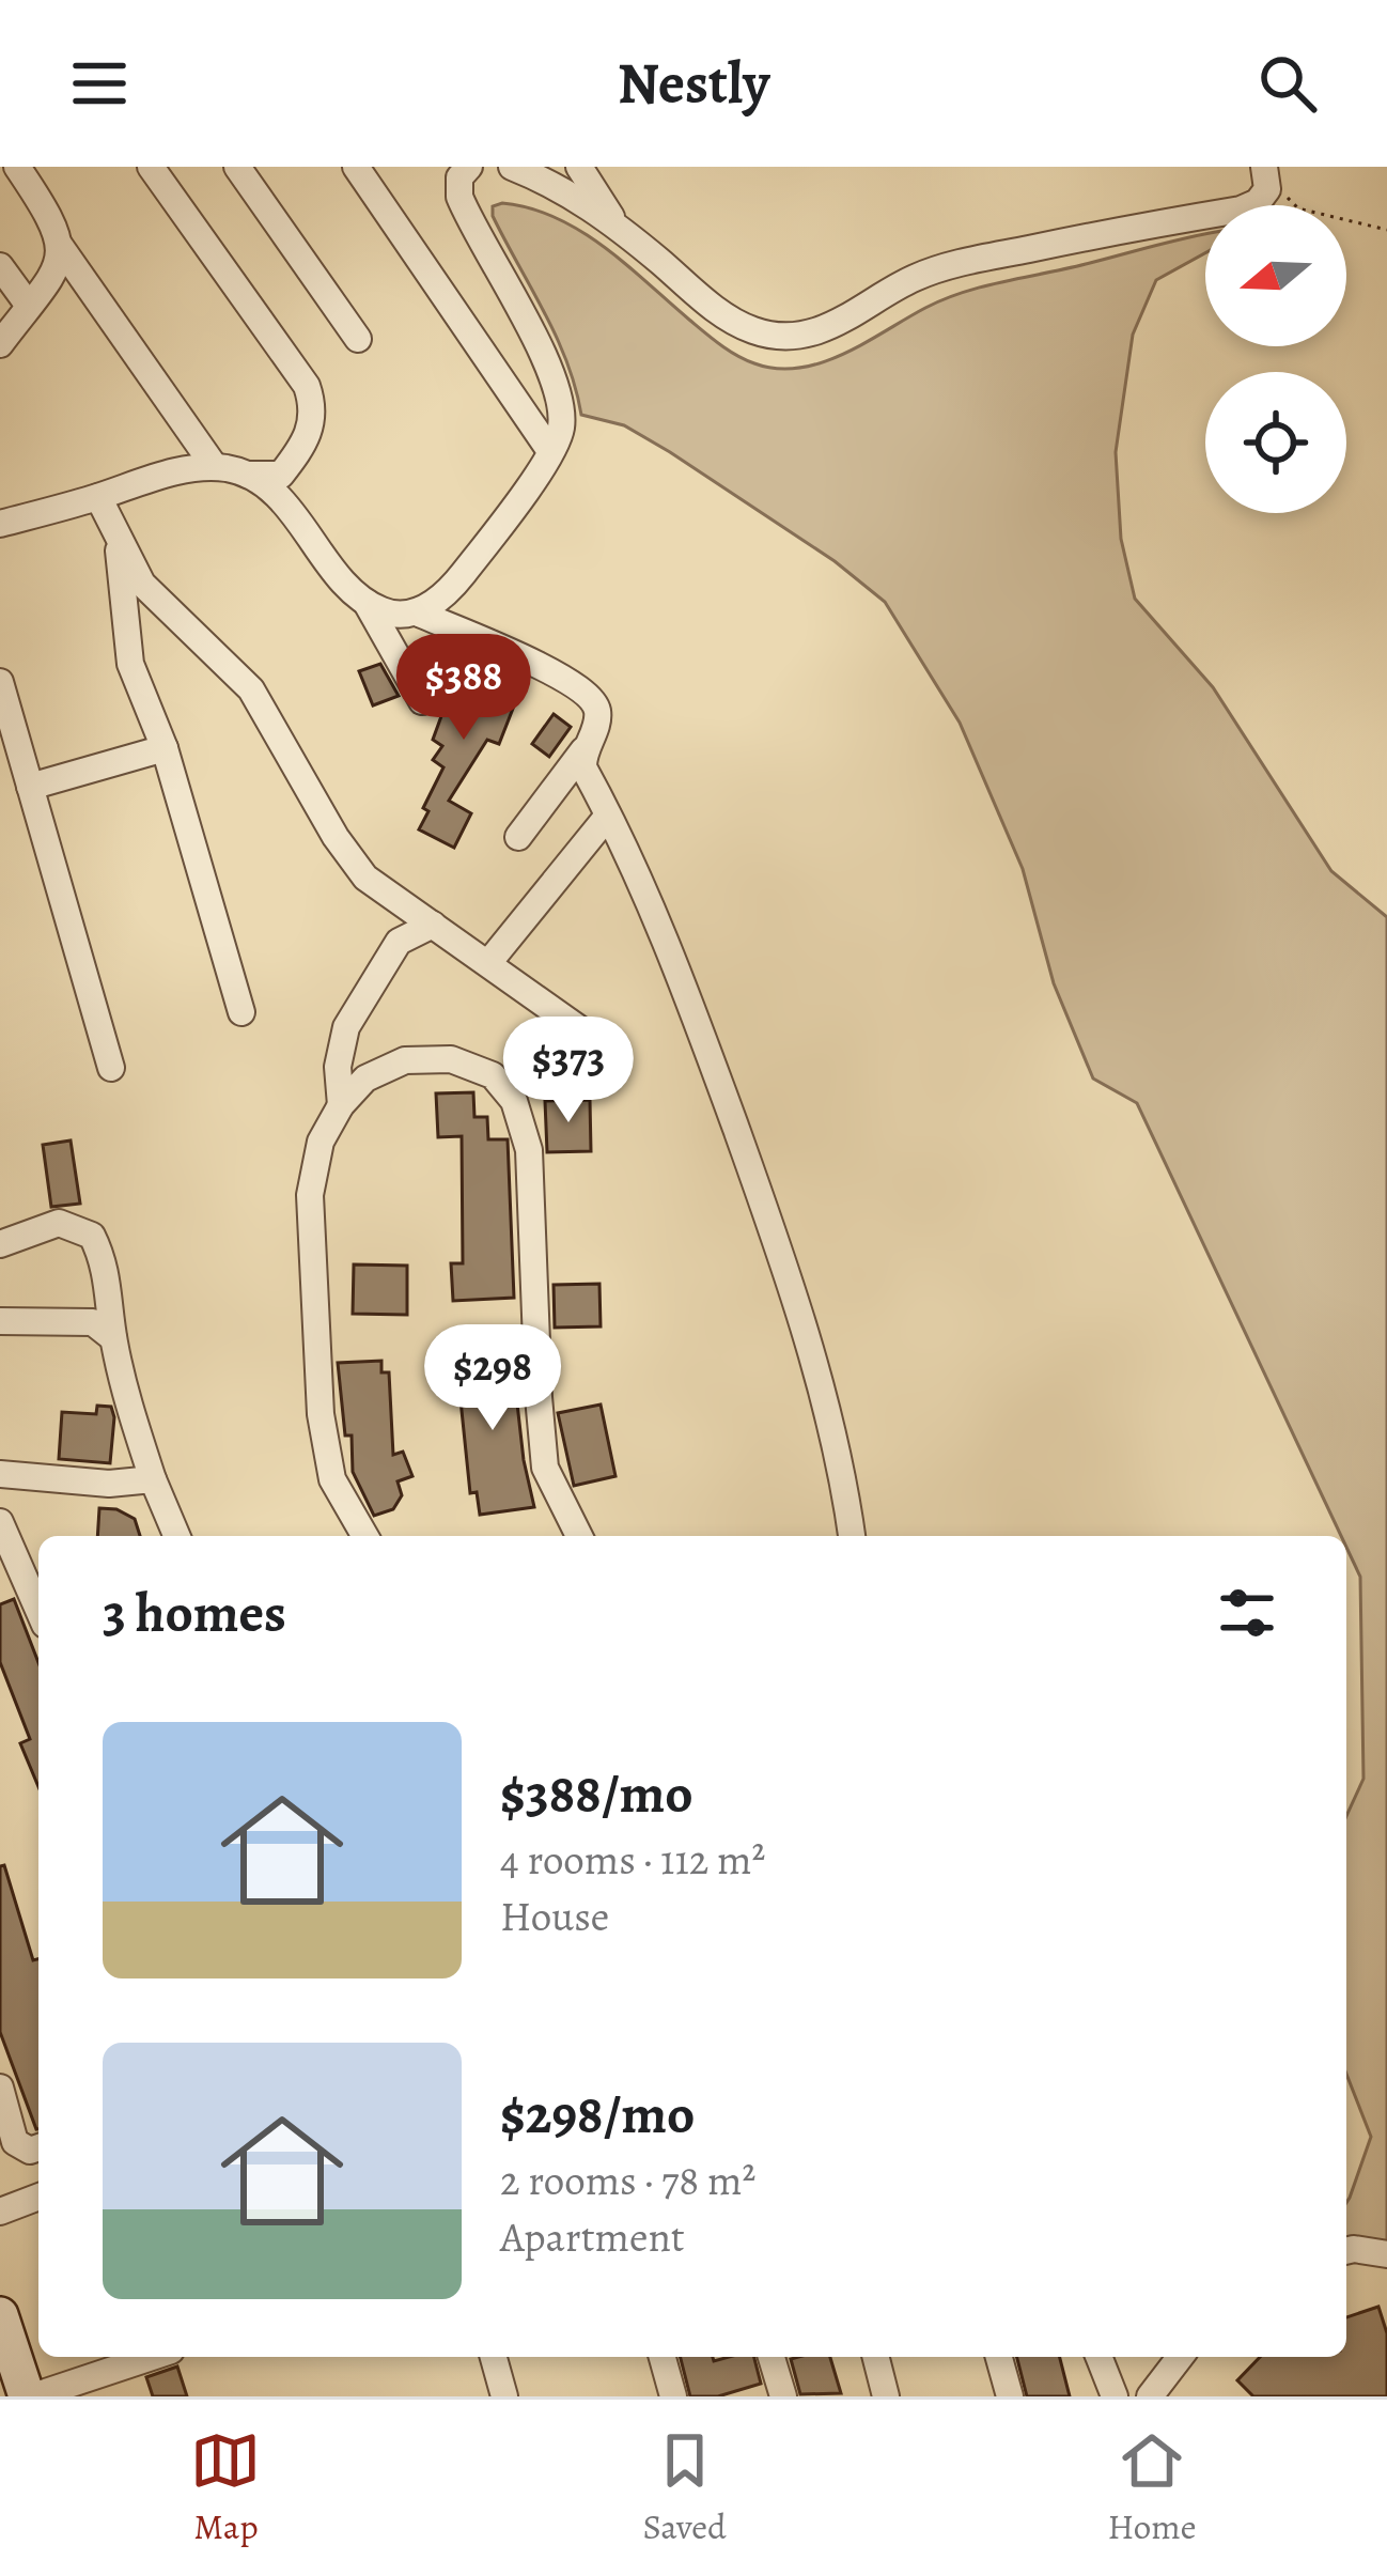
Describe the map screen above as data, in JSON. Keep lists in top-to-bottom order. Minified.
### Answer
{"north":"left","page":{"header":"Nestly","price":["$388","$373","$298"],"heading":"3 homes","list":[{"name":"$388/mo","note":"4 rooms · 112 m² · House"},{"name":"$298/mo","note":"2 rooms · 78 m² · Apartment"}],"tabs":["Map","Saved","Home"]}}
